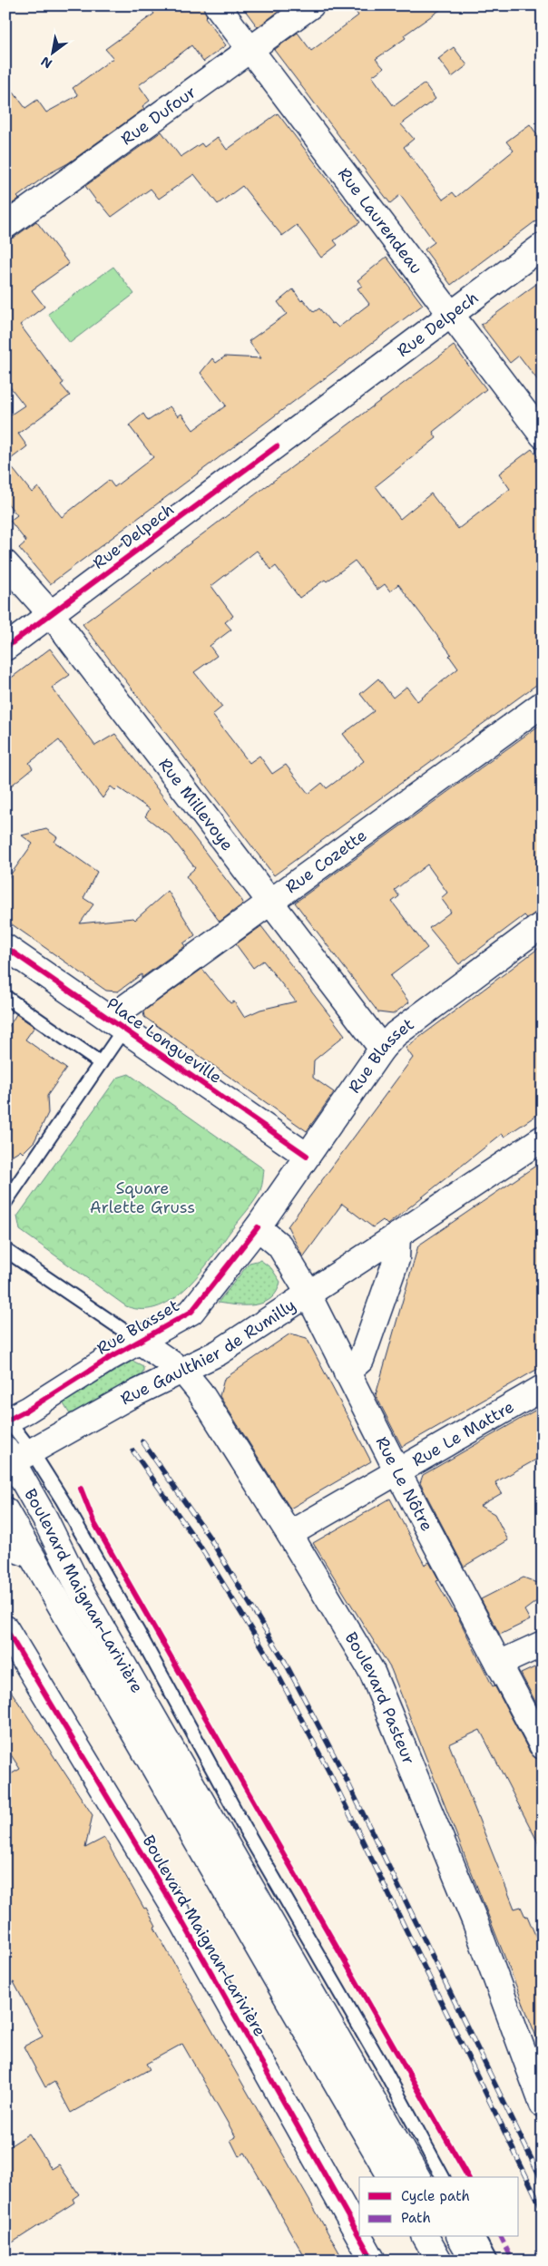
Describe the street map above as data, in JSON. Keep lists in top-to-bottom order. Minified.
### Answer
{"streets":{"street":["Rue Dufour","Rue Laurendeau","Rue Delpech","Rue Millevoye","Rue Cozette","Place Longueville","Rue Blasset","Rue Gaulthier de Rumilly","Rue Le Mattre","Rue Le Nôtre","Boulevard Maignan-Larivière","Boulevard Pasteur"]},"crossings":[["Rue Dufour","Rue Laurendeau"],["Rue Laurendeau","Rue Delpech"],["Rue Delpech","Rue Millevoye"],["Rue Millevoye","Rue Cozette"],["Rue Millevoye","Rue Blasset"],["Rue Cozette","Place Longueville"],["Place Longueville","Rue Blasset"],["Rue Blasset","Rue Le Nôtre"],["Rue Blasset","Boulevard Pasteur"],["Rue Gaulthier de Rumilly","Rue Le Nôtre"],["Rue Gaulthier de Rumilly","Boulevard Maignan-Larivière"],["Rue Gaulthier de Rumilly","Boulevard Pasteur"],["Rue Le Mattre","Rue Le Nôtre"],["Rue Le Mattre","Boulevard Pasteur"]],"parks":["Square Arlette Gruss"],"legend":["Cycle path","Path"],"north":"bottom left"}
